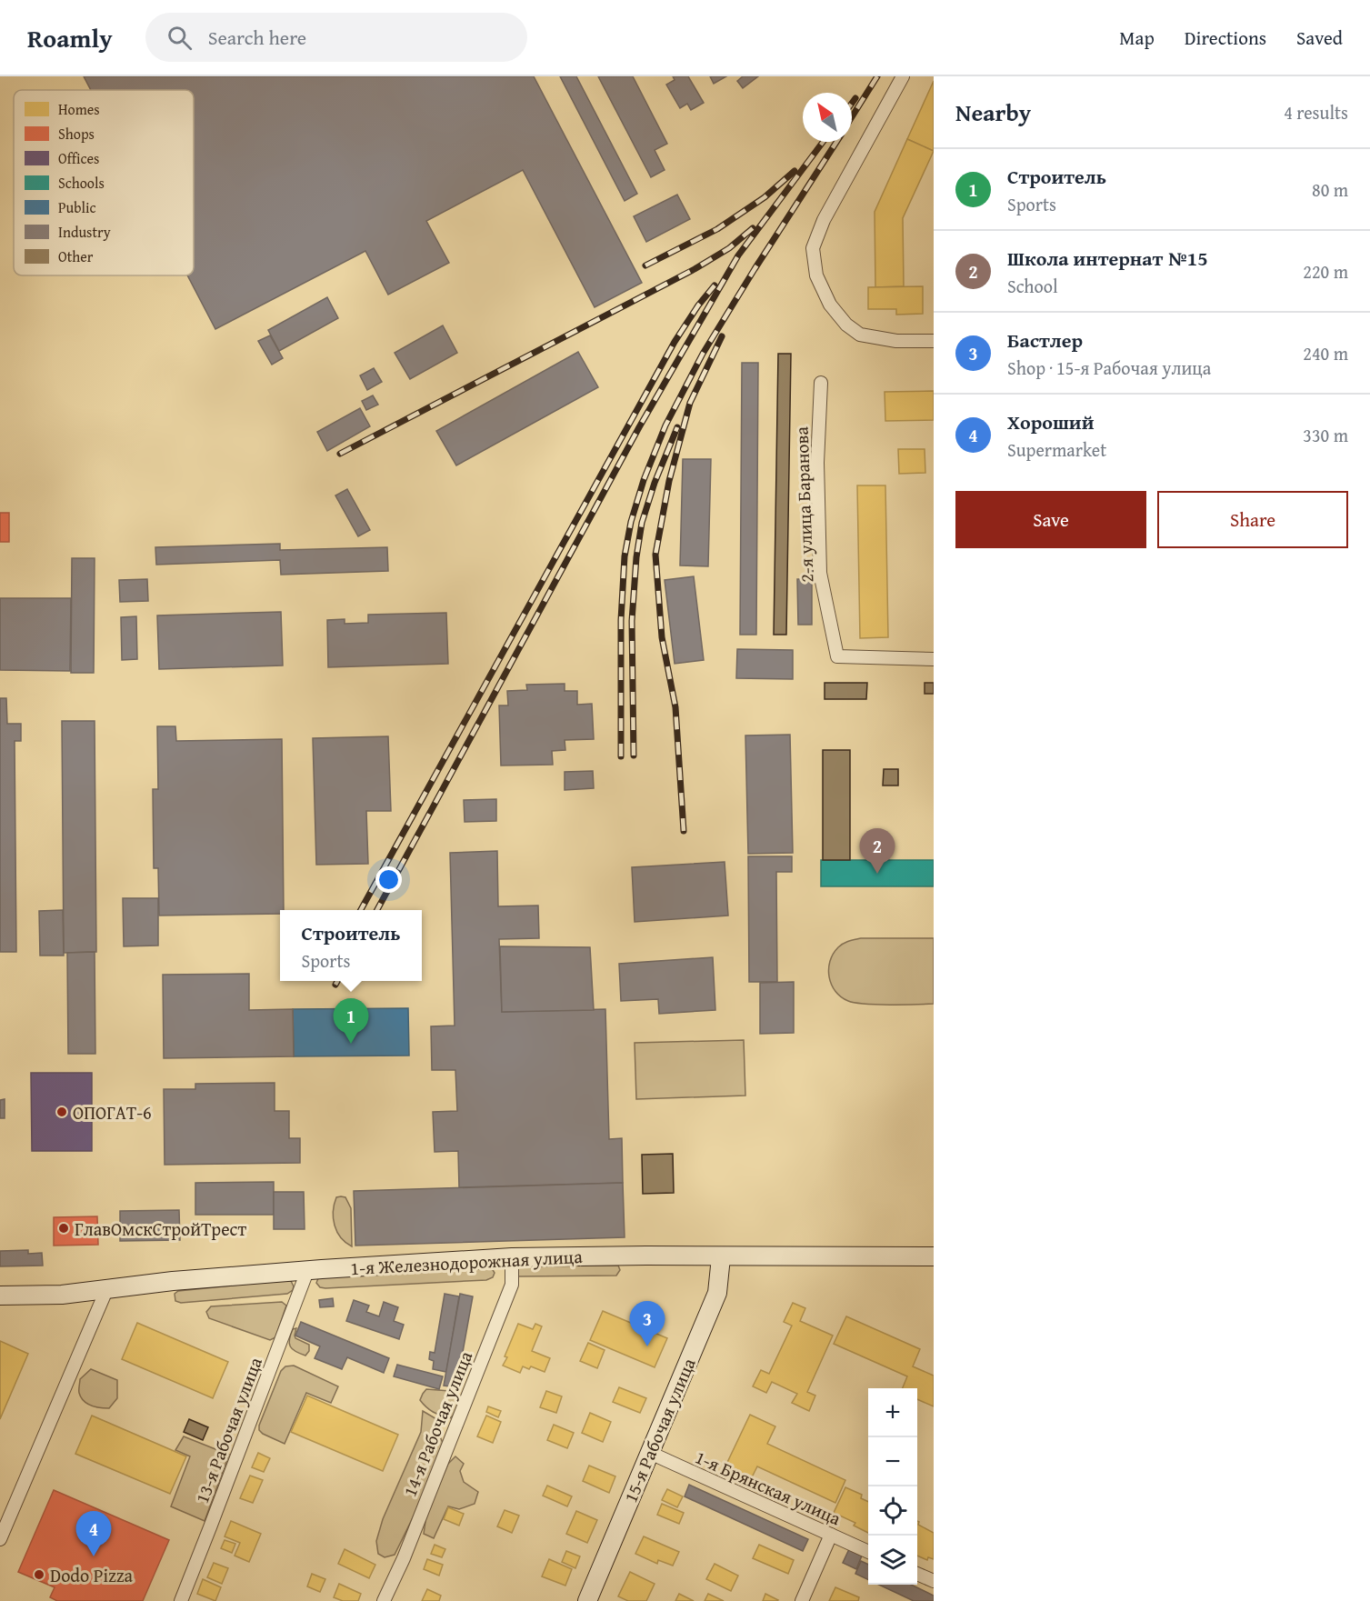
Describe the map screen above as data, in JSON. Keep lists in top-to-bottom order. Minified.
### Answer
{"streets":{"street":["2-я улица Баранова","1-я Железнодорожная улица","14-я Рабочая улица","13-я Рабочая улица","15-я Рабочая улица","1-я Брянская улица"]},"crossings":[["1-я Железнодорожная улица","14-я Рабочая улица"],["1-я Железнодорожная улица","13-я Рабочая улица"],["1-я Железнодорожная улица","15-я Рабочая улица"],["15-я Рабочая улица","1-я Брянская улица"]],"places":["ОПОГАТ-6","ГлавОмскСтройТрест","Dodo Pizza"],"legend":["Homes","Shops","Offices","Schools","Public","Industry","Other"],"north":"top left","page":{"header":"Roamly","search":"Search here","nav":["Map","Directions","Saved"],"heading":["Nearby","4 results"],"list":[{"mark":"1","name":"Строитель","note":"Sports","value":"80 m"},{"mark":"2","name":"Школа интернат №15","note":"School","value":"220 m"},{"mark":"3","name":"Бастлер","note":"Shop · 15-я Рабочая улица","value":"240 m"},{"mark":"4","name":"Хороший","note":"Supermarket","value":"330 m"}],"buttons":["Save","Share"],"pins":["2","1","3","4"],"popup":["Строитель","Sports"],"map_buttons":["+","−"]}}
